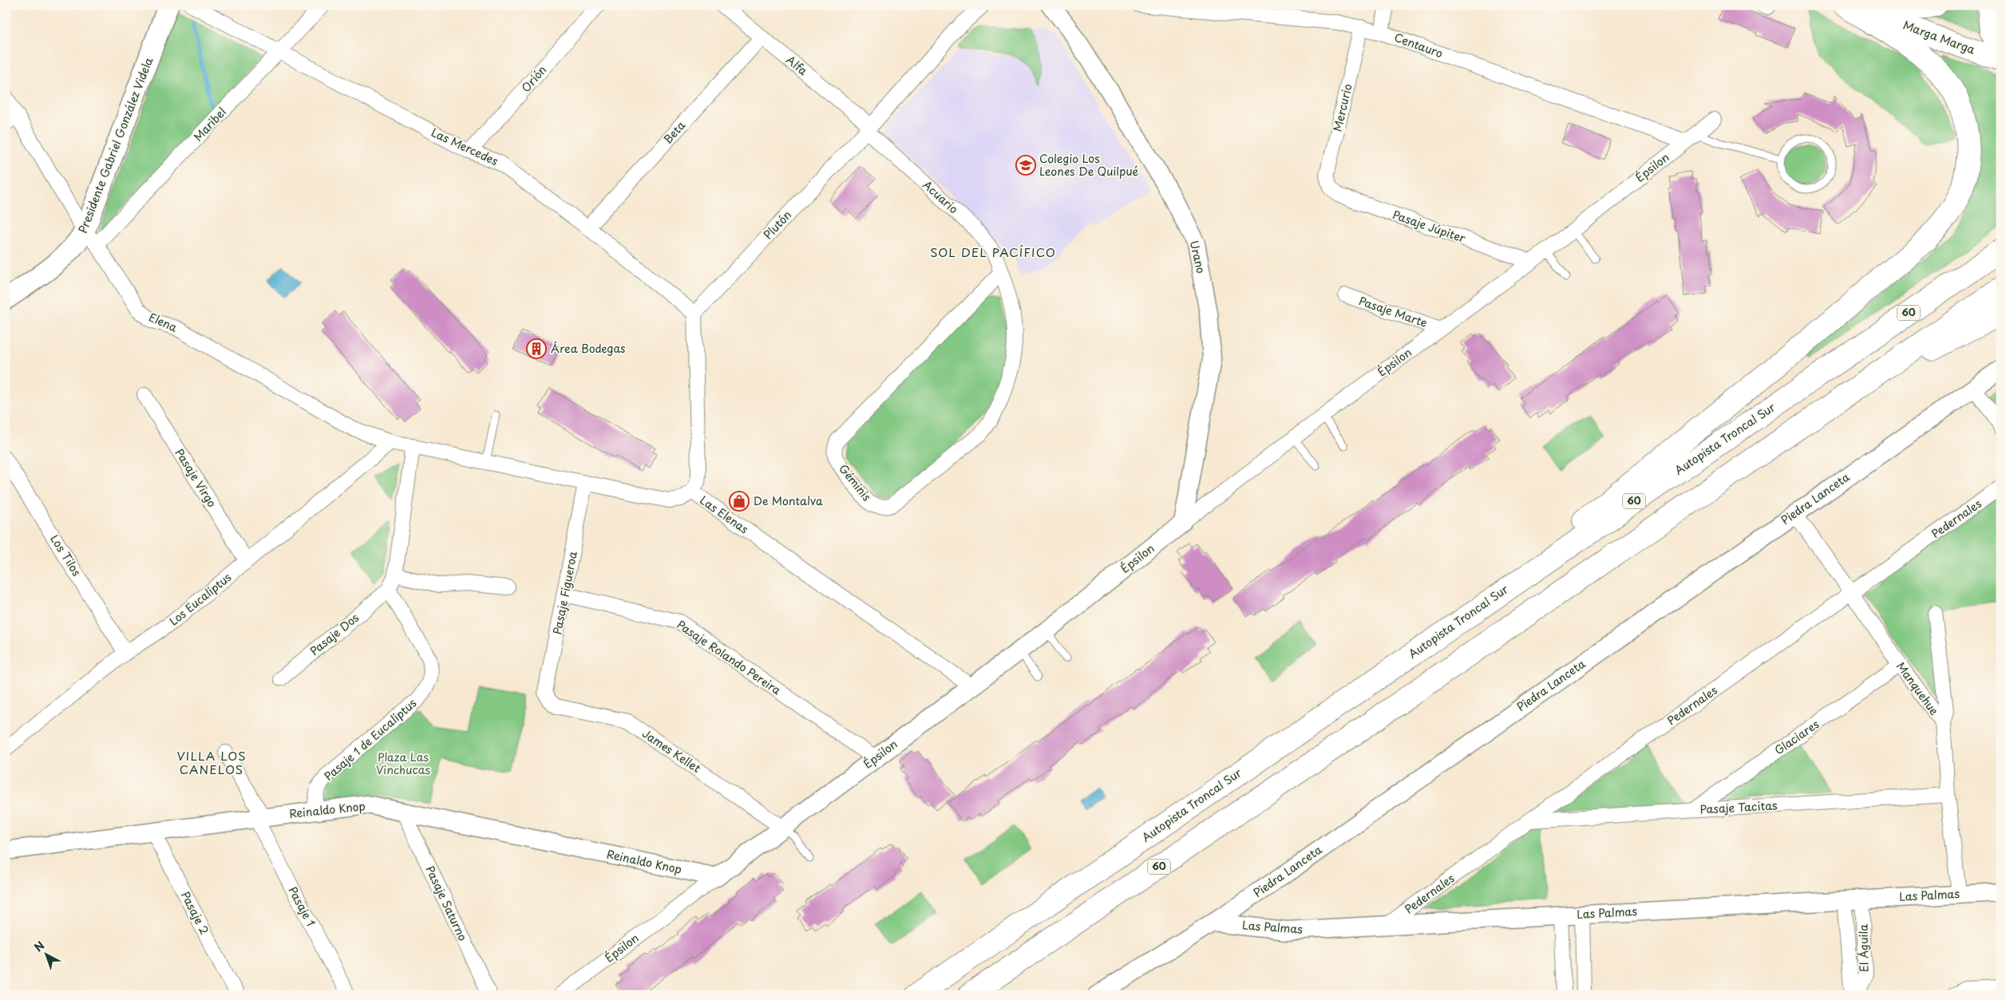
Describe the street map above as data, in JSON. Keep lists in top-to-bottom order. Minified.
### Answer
{"streets":{"main road":["Marga Marga","Presidente Gabriel González Videla","60","Autopista Troncal Sur"],"street":["Centauro","Alfa","Orión","Mercurio","Maribel","Beta","Las Mercedes","Épsilon","Acuario","Plutón","Pasaje Júpiter","Urano","Pasaje Marte","Elena","Pasaje Virgo","Géminis","Piedra Lanceta","Las Elenas","Pedernales","Los Tilos","Pasaje Figueroa","Los Eucaliptus","Pasaje Dos","Pasaje Rolando Pereira","Manquehue","Glaciares","Pasaje 1 de Eucaliptus","James Kellet","Pasaje Tacitas","Reinaldo Knop","Las Palmas","Pasaje Saturno","Pasaje 1","Pasaje 2","El Águila"]},"crossings":[["Centauro","Mercurio"],["Centauro","Épsilon"],["Alfa","Beta"],["Alfa","Acuario"],["Alfa","Plutón"],["Orión","Las Mercedes"],["Mercurio","Pasaje Júpiter"],["Maribel","Presidente Gabriel González Videla"],["Maribel","Las Mercedes"],["Maribel","Elena"],["Beta","Las Mercedes"],["Presidente Gabriel González Videla","Elena"],["Las Mercedes","Plutón"],["Épsilon","Pasaje Júpiter"],["Épsilon","Urano"],["Épsilon","Pasaje Marte"],["Épsilon","Las Elenas"],["Épsilon","Pasaje Rolando Pereira"],["Épsilon","James Kellet"],["Épsilon","Reinaldo Knop"],["Acuario","Plutón"],["Acuario","Géminis"],["Elena","Las Elenas"],["Elena","Los Eucaliptus"],["Pasaje Virgo","Los Eucaliptus"],["Piedra Lanceta","Manquehue"],["Piedra Lanceta","Las Palmas"],["Las Elenas","Pasaje Figueroa"],["Las Elenas","Los Eucaliptus"],["Pedernales","Manquehue"],["Pedernales","Pasaje Tacitas"],["Pedernales","Las Palmas"],["Los Tilos","Los Eucaliptus"],["Pasaje Figueroa","Pasaje Rolando Pereira"],["Pasaje Figueroa","James Kellet"],["Pasaje Dos","Pasaje 1 de Eucaliptus"],["Manquehue","Glaciares"],["Manquehue","Pasaje Tacitas"],["Manquehue","Las Palmas"],["Glaciares","Pasaje Tacitas"],["Pasaje 1 de Eucaliptus","Reinaldo Knop"],["Reinaldo Knop","Pasaje Saturno"],["Reinaldo Knop","Pasaje 1"],["Reinaldo Knop","Pasaje 2"],["Las Palmas","El Águila"]],"districts":["SOL DEL PACÍFICO","VILLA LOS CANELOS"],"parks":["Plaza Las Vinchucas"],"places":{"school or university":["Colegio Los Leones De Quilpué"],"building":["Área Bodegas"],"shop":["De Montalva"]},"north":"top left"}
